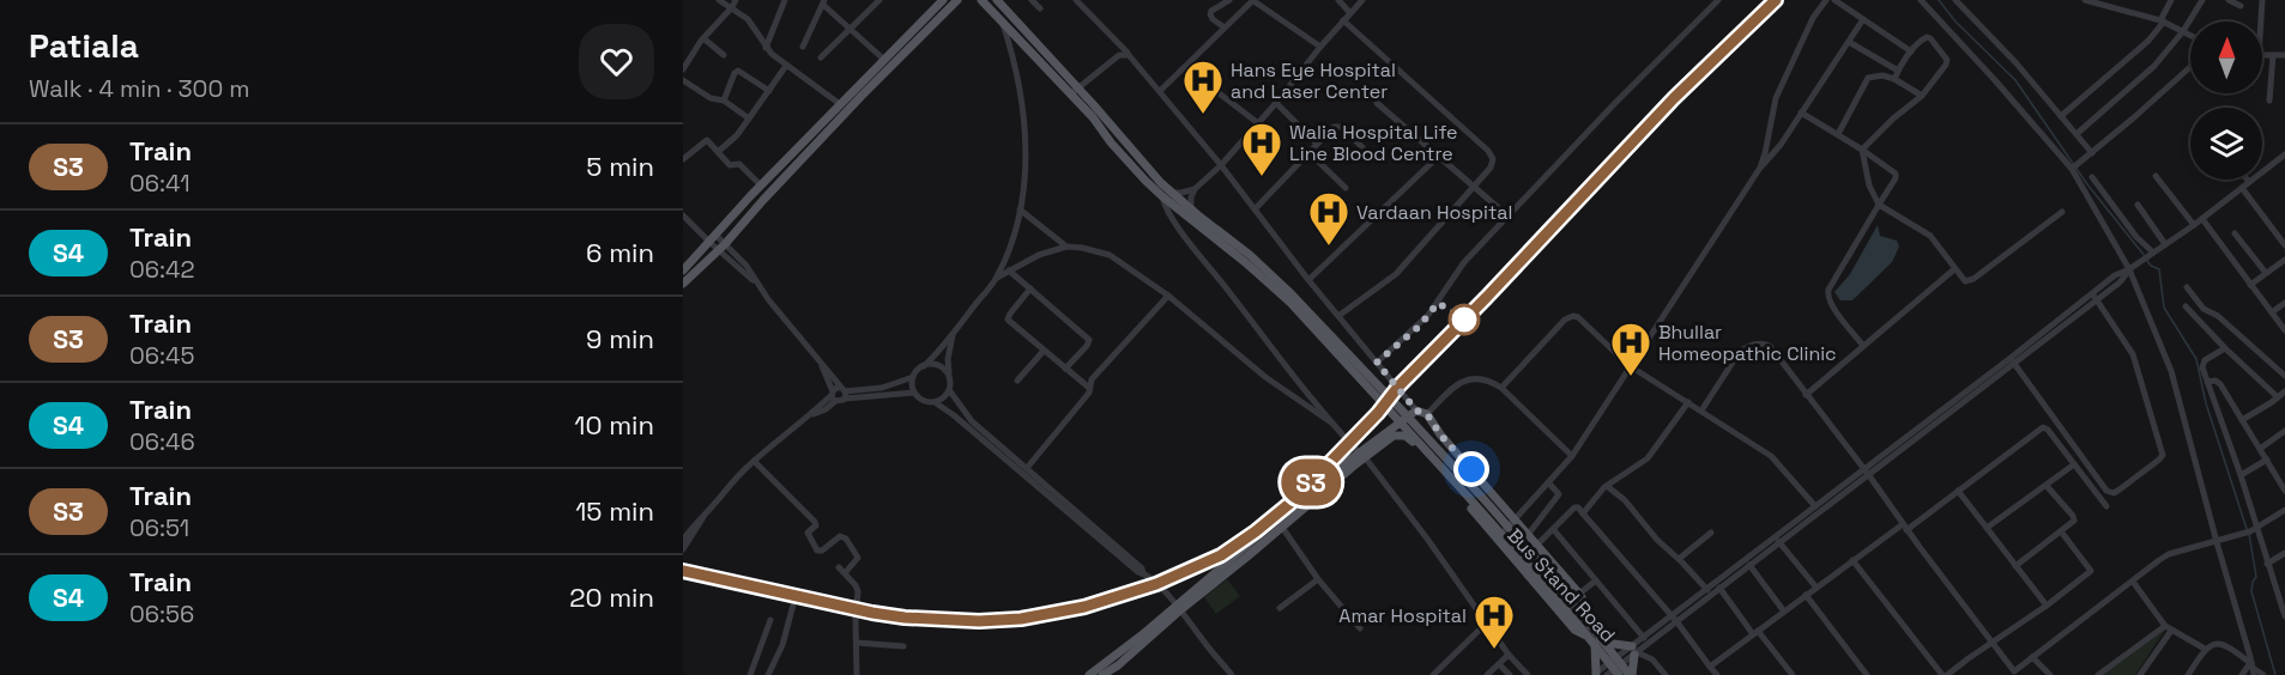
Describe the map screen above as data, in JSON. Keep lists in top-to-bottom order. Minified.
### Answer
{"streets":{"main road":["Bus Stand Road"]},"places":{"hospital":["Hans Eye Hospital and Laser Center","Walia Hospital Life Line Blood Centre","Vardaan Hospital","Bhullar Homeopathic Clinic","Amar Hospital"]},"north":"top","page":{"heading":["Patiala","Walk · 4 min · 300 m"],"on_map":"S3","list":[{"mark":"S3","name":"Train","note":"06:41","value":"5 min"},{"mark":"S4","name":"Train","note":"06:42","value":"6 min"},{"mark":"S3","name":"Train","note":"06:45","value":"9 min"},{"mark":"S4","name":"Train","note":"06:46","value":"10 min"},{"mark":"S3","name":"Train","note":"06:51","value":"15 min"},{"mark":"S4","name":"Train","note":"06:56","value":"20 min"}]}}
